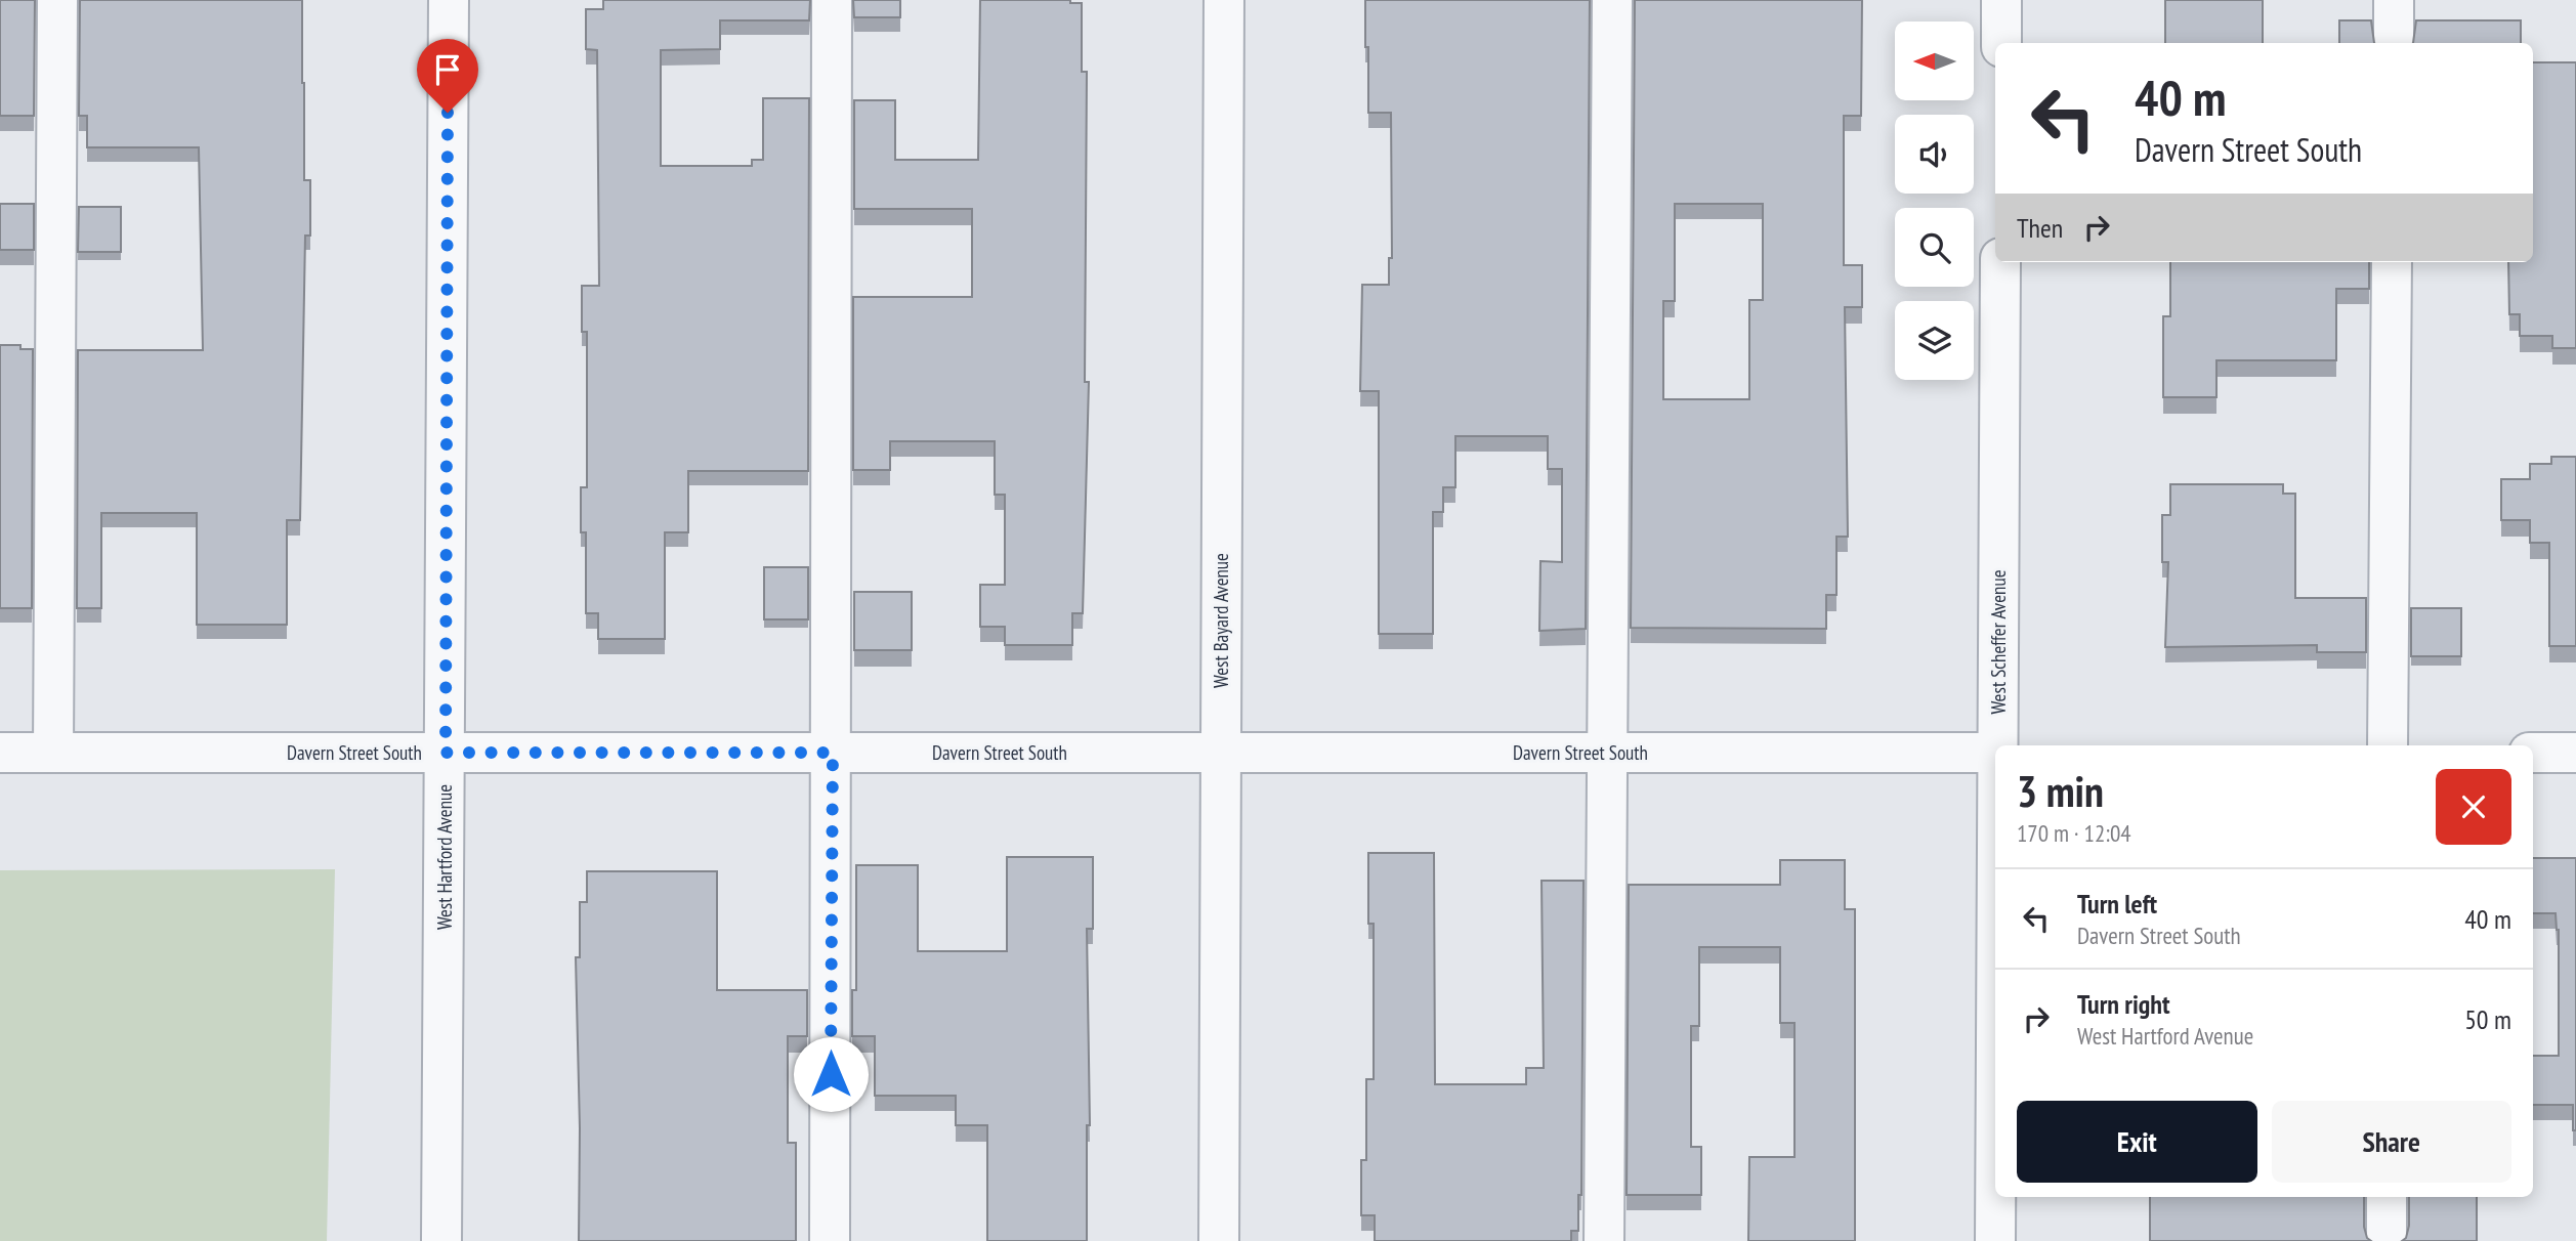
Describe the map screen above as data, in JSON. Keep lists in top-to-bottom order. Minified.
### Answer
{"streets":{"street":["West Bayard Avenue","West Scheffer Avenue","Davern Street South","West Hartford Avenue"]},"crossings":[["West Bayard Avenue","Davern Street South"],["Davern Street South","West Hartford Avenue"]],"north":"left","page":{"turn":["40 m","Davern Street South"],"then":"Then","heading":["3 min","170 m · 12:04"],"list":[{"name":"Turn left","note":"Davern Street South","value":"40 m"},{"name":"Turn right","note":"West Hartford Avenue","value":"50 m"}],"buttons":["Exit","Share"]}}
